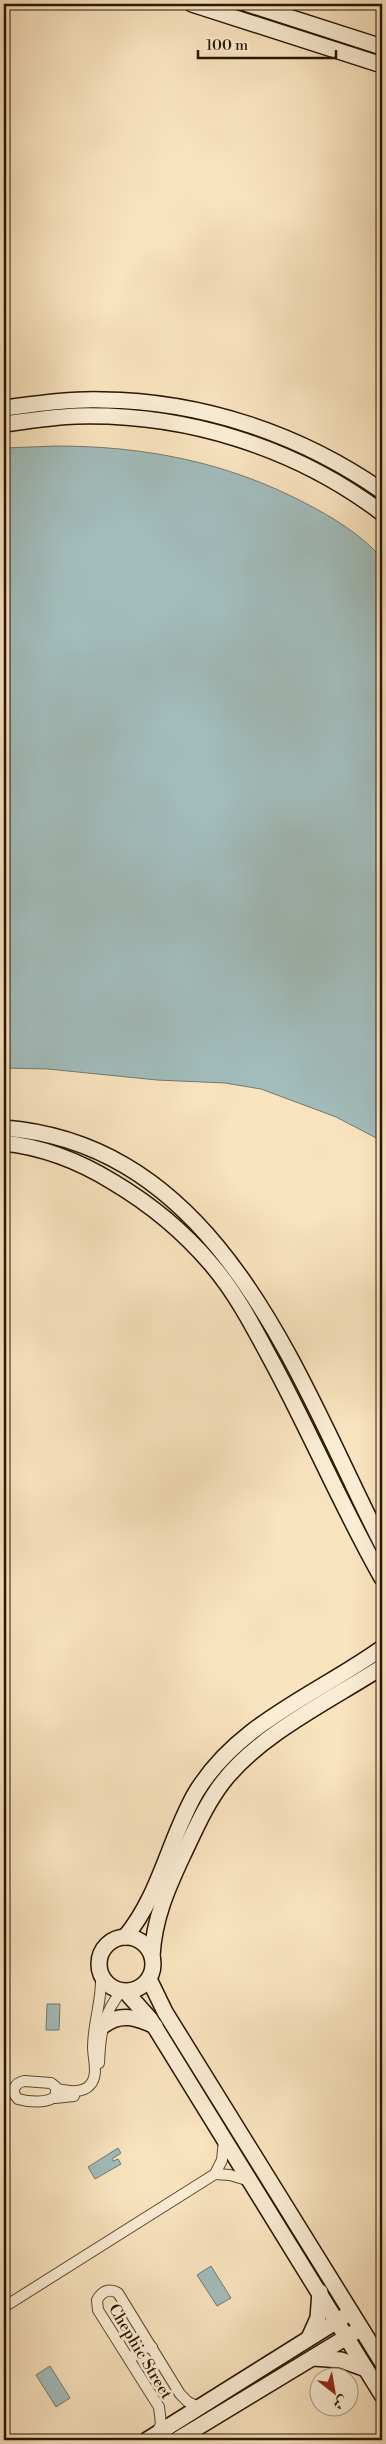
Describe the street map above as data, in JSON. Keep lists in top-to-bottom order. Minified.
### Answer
{"streets":{"street":["Chephic Street"]},"scale_bar":"100 m","north":"bottom right"}
